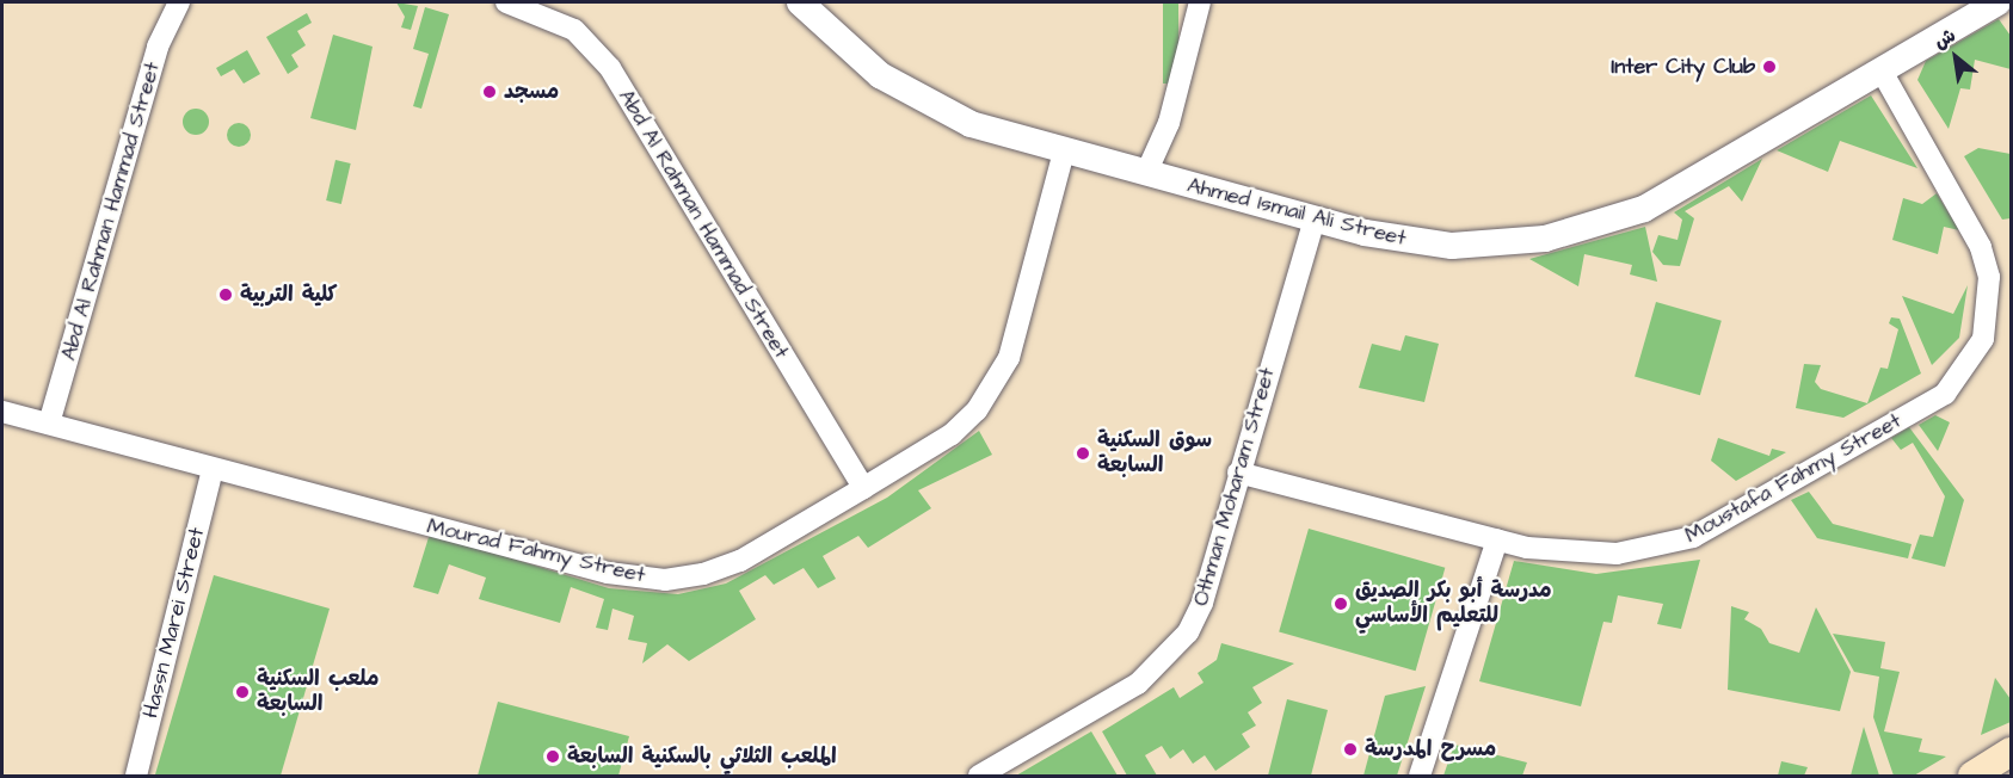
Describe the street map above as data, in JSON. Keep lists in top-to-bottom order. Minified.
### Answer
{"streets":{"street":["Abd Al Rahman Hammad Street","Ahmed Ismail Ali Street","Moustafa Fahmy Street","Othman Moharam Street","Mourad Fahmy Street","Hassn Marei Street"]},"crossings":[["Abd Al Rahman Hammad Street","Mourad Fahmy Street"],["Ahmed Ismail Ali Street","Moustafa Fahmy Street"],["Ahmed Ismail Ali Street","Othman Moharam Street"],["Ahmed Ismail Ali Street","Mourad Fahmy Street"],["Moustafa Fahmy Street","Othman Moharam Street"],["Mourad Fahmy Street","Hassn Marei Street"]],"places":["Inter City Club","مسجد","كلية التربية","سوق السكنية السابعة","مدرسة أبو بكر الصديق للتعليم الأساسي","ملعب السكنية السابعة","مسرح المدرسة","الملعب الثلاثي بالسكنية السابعة"],"north":"top left"}
